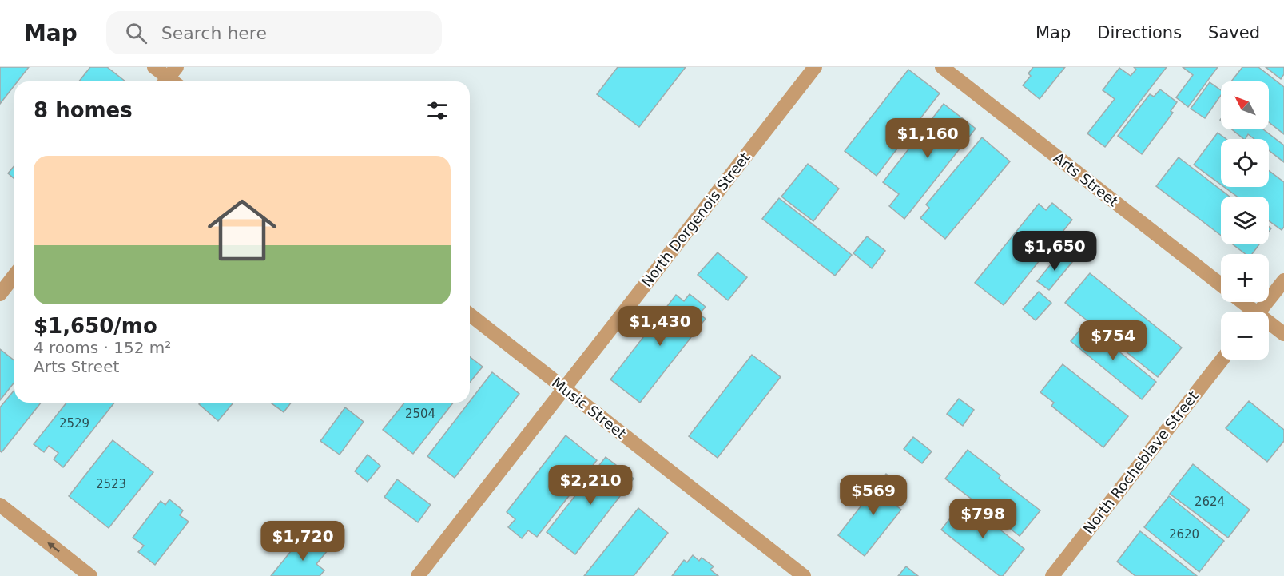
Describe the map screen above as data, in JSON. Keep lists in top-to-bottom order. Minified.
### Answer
{"streets":{"street":["Arts Street","North Dorgenois Street","Music Street","North Rocheblave Street"]},"crossings":[["North Dorgenois Street","Music Street"]],"house_numbers":["2504","2529","2523","2624","2620"],"north":"top left","page":{"header":"Map","search":"Search here","nav":["Map","Directions","Saved"],"map_buttons":["+","−"],"heading":"8 homes","price":["$1,160","$1,650","$1,430","$754","$2,210","$569","$798","$1,720"],"list":[{"name":"$1,650/mo","note":"4 rooms · 152 m² · Arts Street"}]}}
